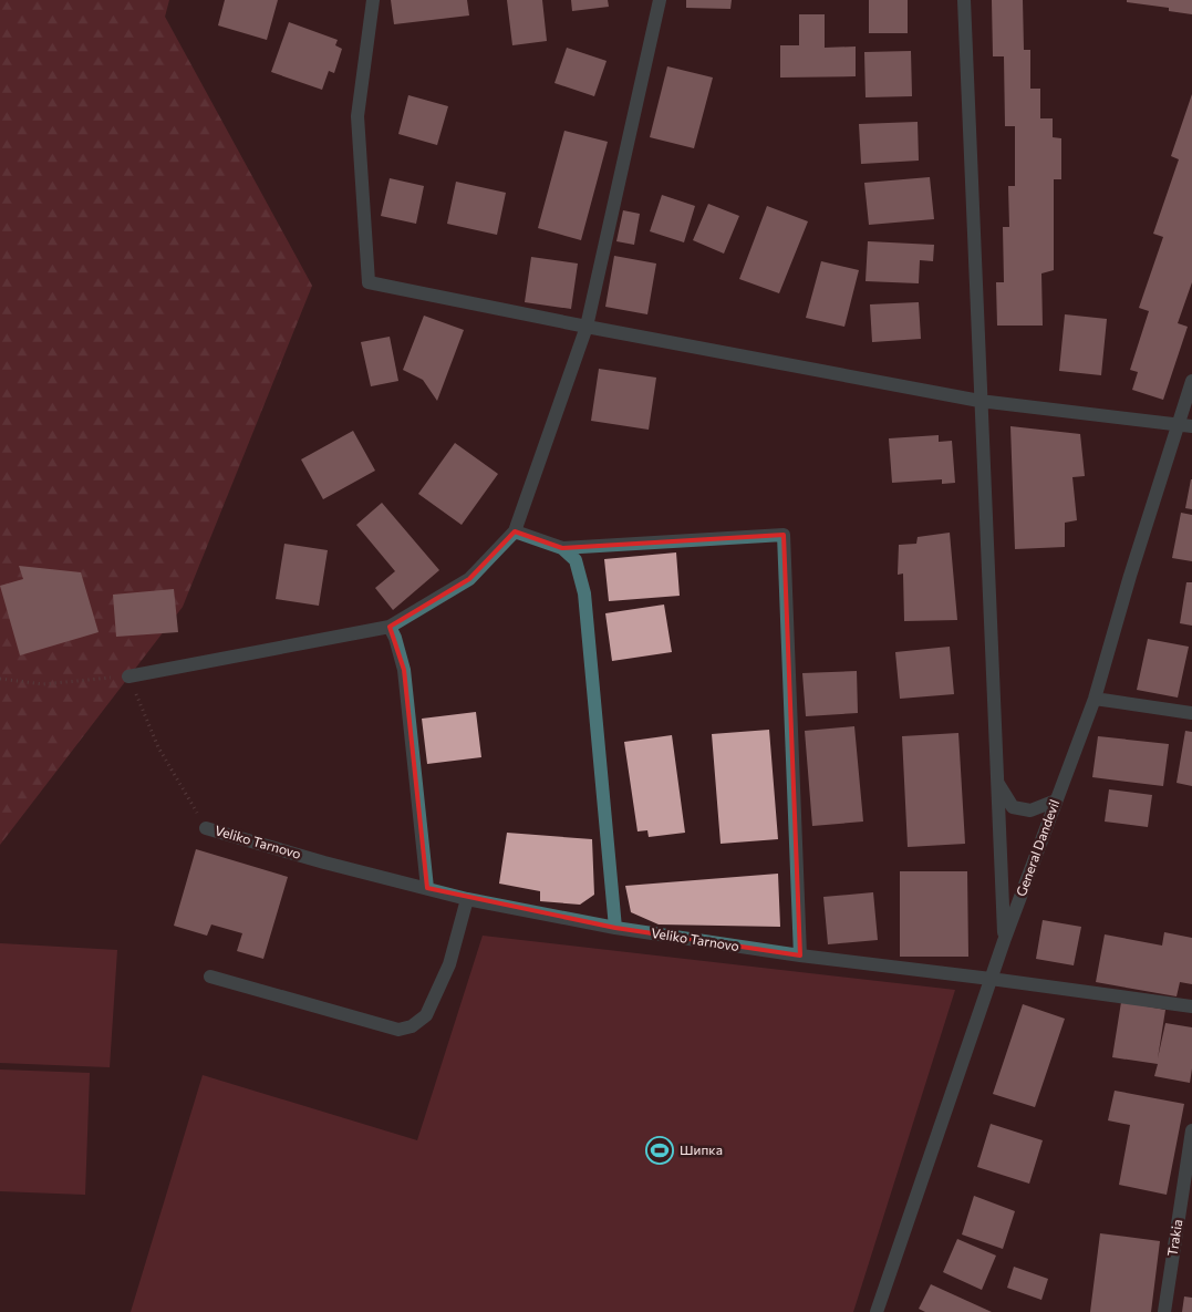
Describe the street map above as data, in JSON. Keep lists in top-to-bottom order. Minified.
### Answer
{"streets":{"street":["Veliko Tarnovo","General Dandevil","Trakia"]},"crossings":[["Veliko Tarnovo","General Dandevil"]],"places":{"sports":["Шипка"]}}
